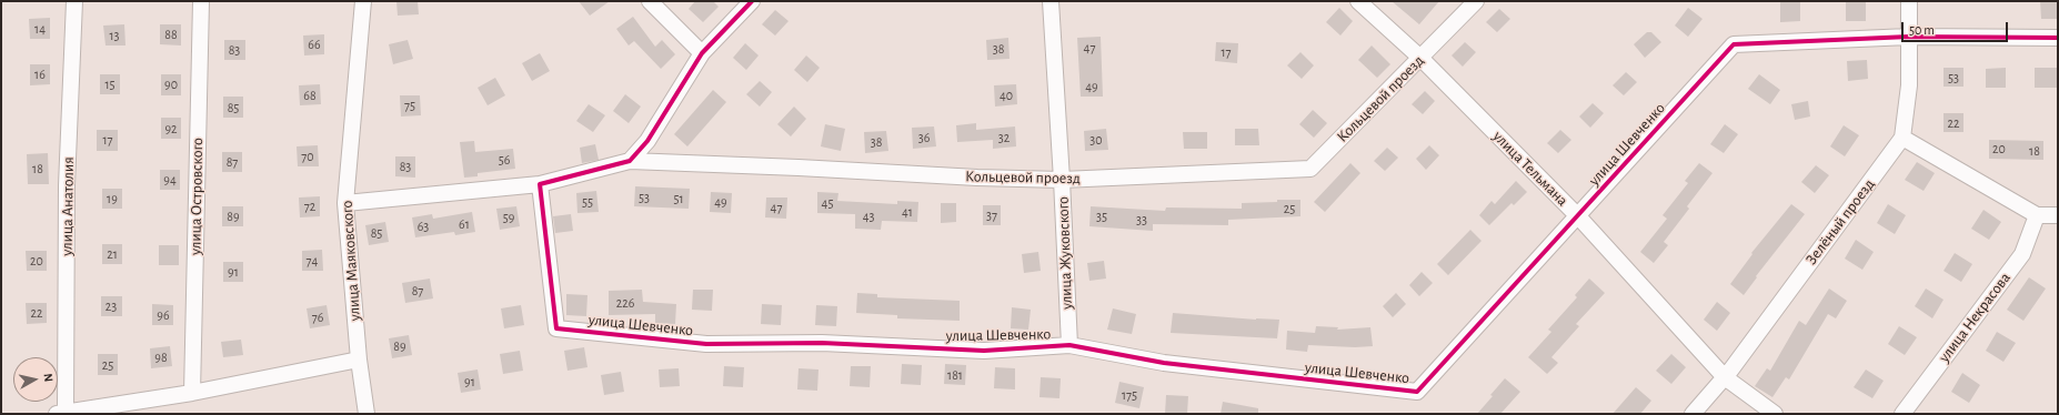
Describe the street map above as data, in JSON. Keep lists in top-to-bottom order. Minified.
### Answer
{"streets":{"street":["Кольцевой проезд","улица Шевченко","улица Тельмана","улица Островского","улица Анатолия","Зелёный проезд","улица Жуковского","улица Маяковского","улица Некрасова"]},"crossings":[["Кольцевой проезд","улица Шевченко"],["Кольцевой проезд","улица Тельмана"],["Кольцевой проезд","улица Жуковского"],["Кольцевой проезд","улица Маяковского"],["улица Шевченко","улица Тельмана"],["улица Шевченко","Зелёный проезд"],["улица Шевченко","улица Жуковского"],["улица Тельмана","Зелёный проезд"]],"house_numbers":["14","88","13","66","47","38","83","17","16","53","15","90","49","68","40","75","85","22","92","36","32","17","30","38","20","18","70","56","87","83","18","94","53","19","51","55","49","45","72","47","25","41","37","89","43","35","59","33","61","63","85","21","20","74","91","87","226","23","22","96","76","89","98","25","181","91","175"],"scale_bar":"50 m","north":"right"}
